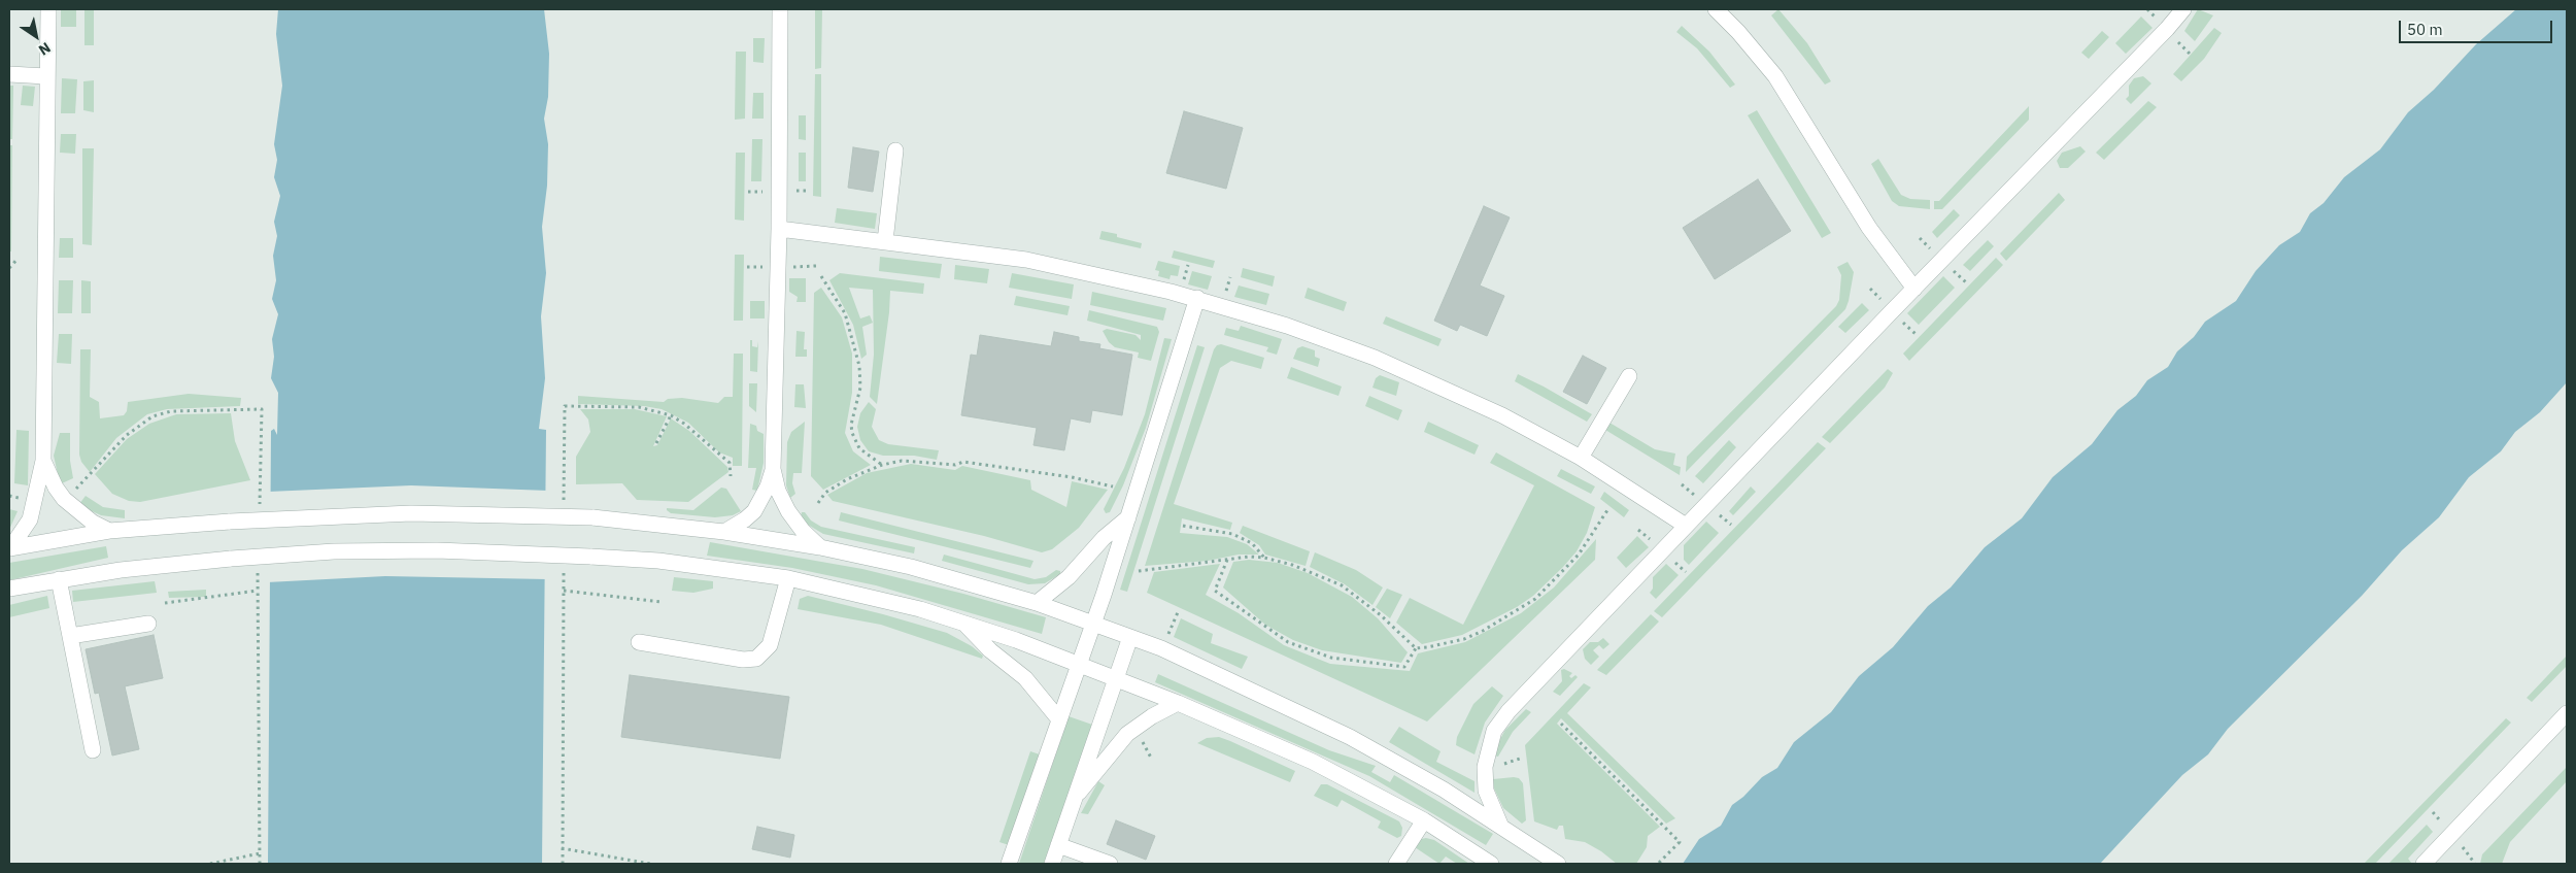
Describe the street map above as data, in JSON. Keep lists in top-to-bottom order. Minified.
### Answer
{"scale_bar":"50 m","north":"bottom right"}
